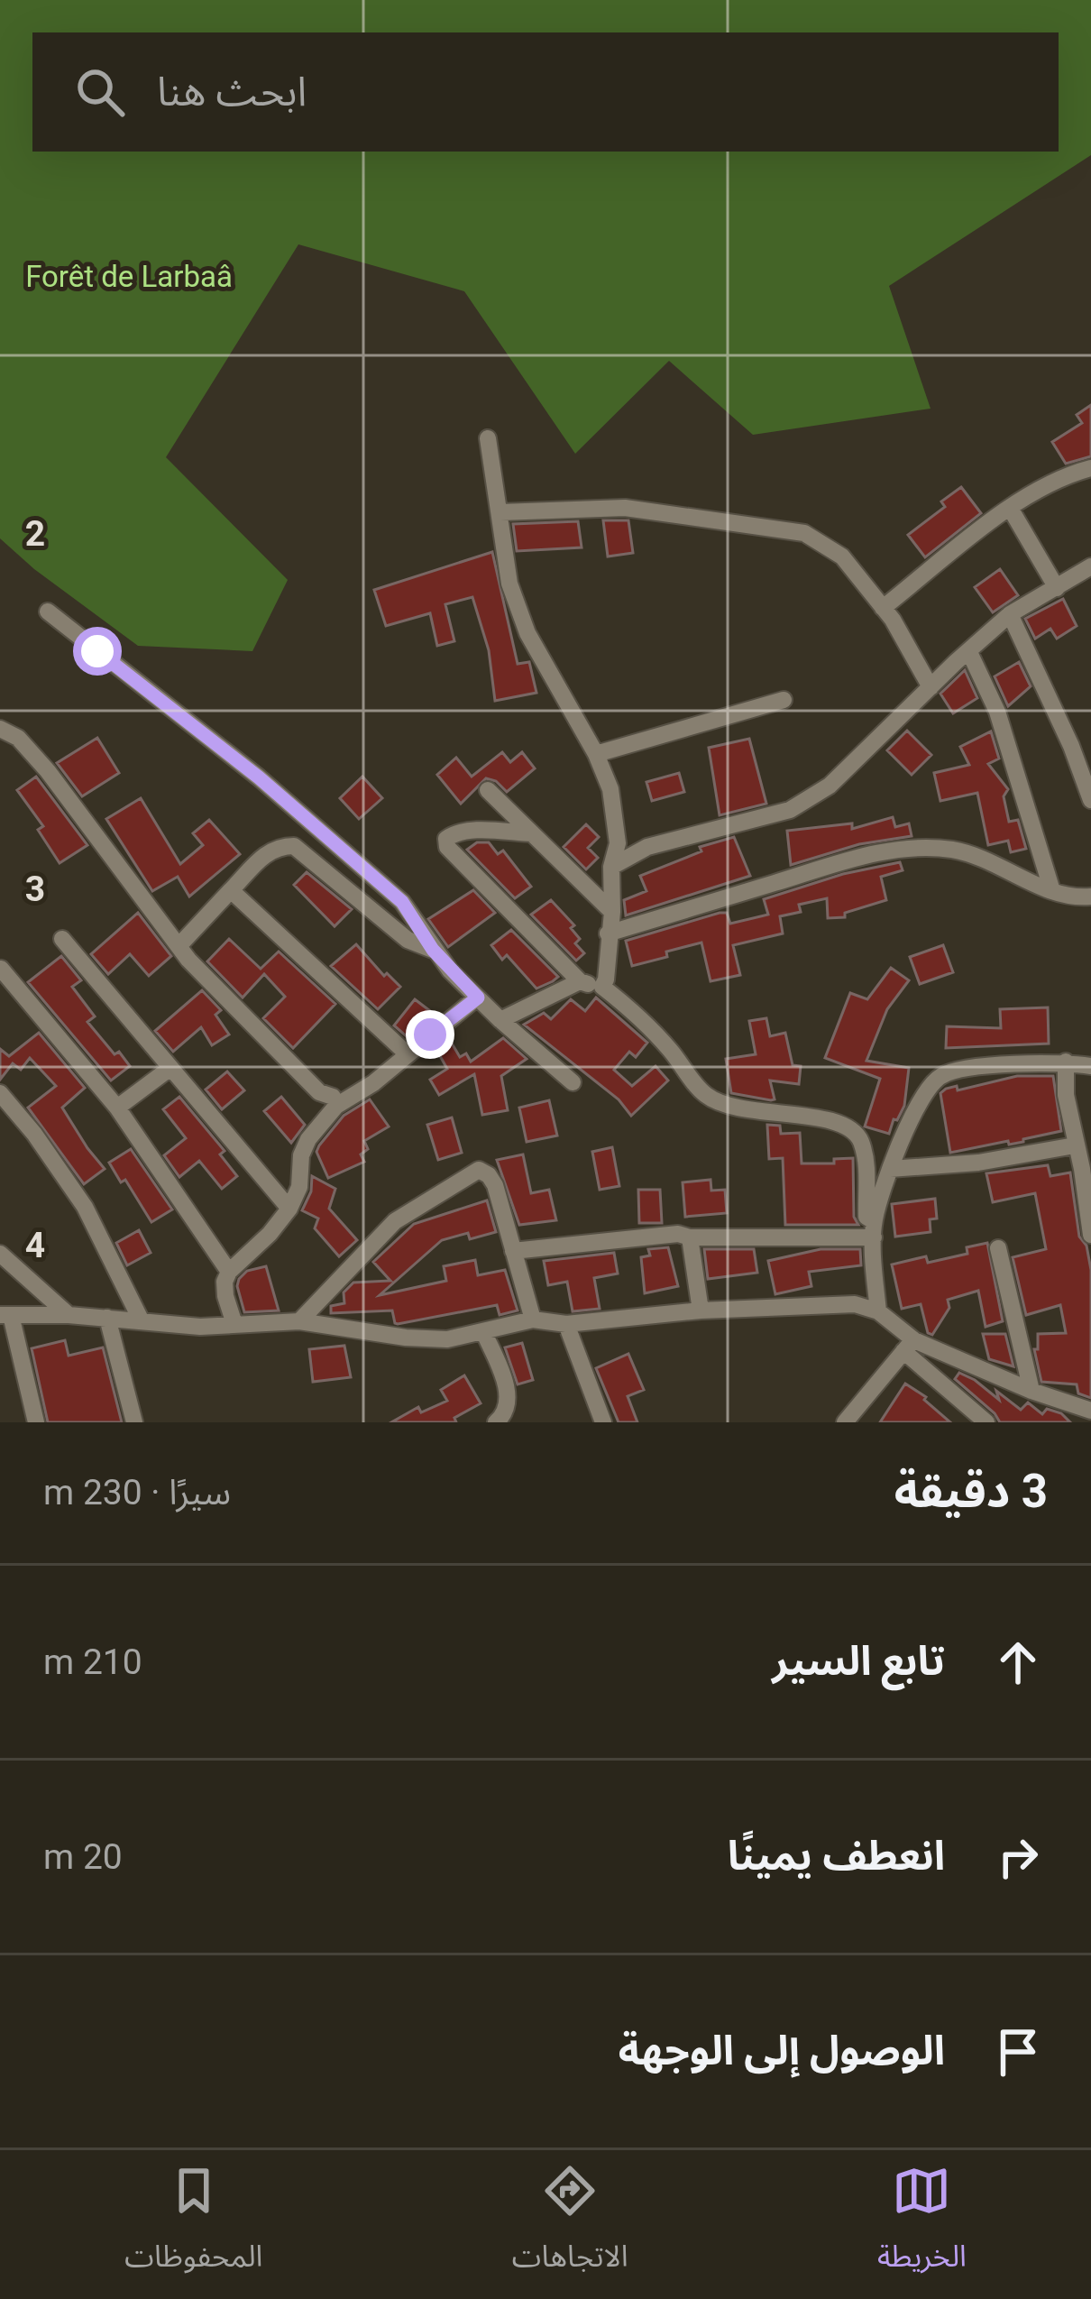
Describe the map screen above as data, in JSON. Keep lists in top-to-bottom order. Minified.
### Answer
{"parks":["Forêt de Larbaâ"],"page":{"search":"ابحث هنا","heading":["3 دقيقة","سيرًا · 230 m"],"list":[["تابع السير","210 m"],["انعطف يمينًا","20 m"],"الوصول إلى الوجهة"],"nav":["الخريطة","الاتجاهات","المحفوظات"]},"grid":{"rows":["2","3","4"]}}
